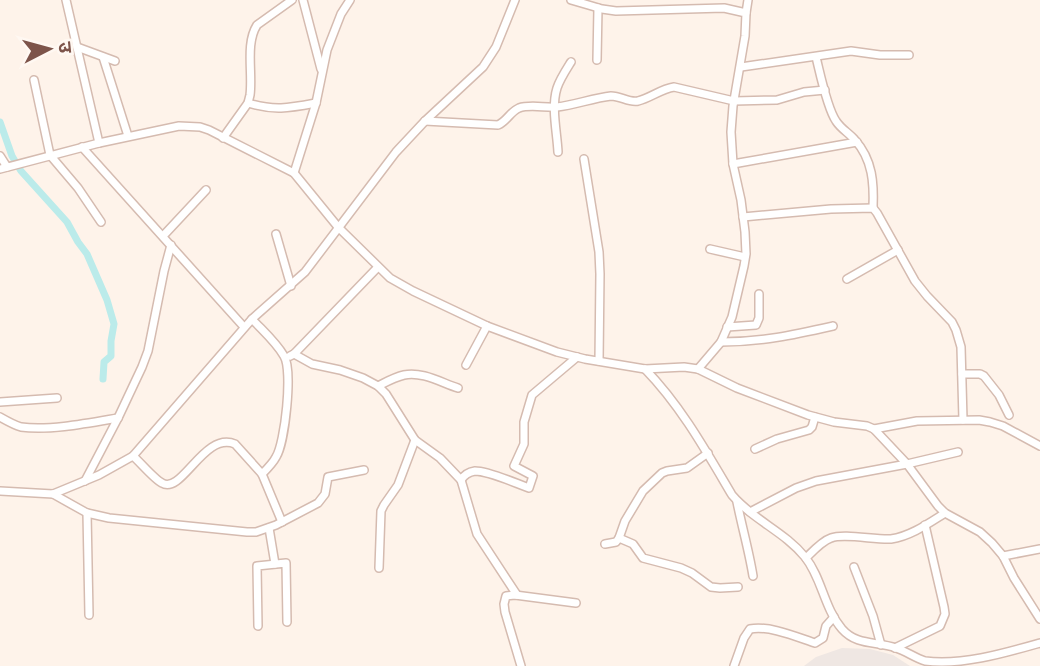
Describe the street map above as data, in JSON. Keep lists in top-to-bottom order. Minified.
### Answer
{"north":"right"}
